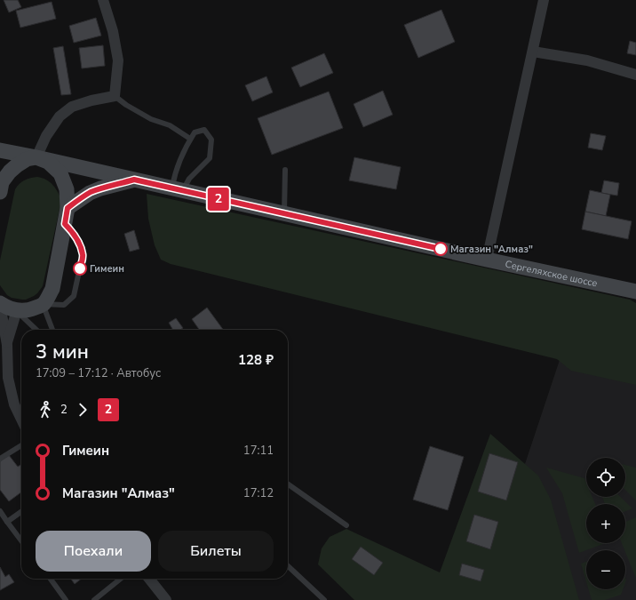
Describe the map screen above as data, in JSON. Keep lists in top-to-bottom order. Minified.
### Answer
{"streets":{"main road":["Сергеляхское шоссе"]},"places":["Магазин \"Алмаз\"","Гимеин"],"lines":["bus line 2"],"page":{"on_map":"2","heading":["3 мин","17:09 – 17:12 · Автобус","128 ₽"],"legs":["2","2"],"list":[{"name":"Гимеин","value":"17:11"},{"name":"Магазин \"Алмаз\"","value":"17:12"}],"map_buttons":["+","−"],"buttons":["Поехали","Билеты"]}}
